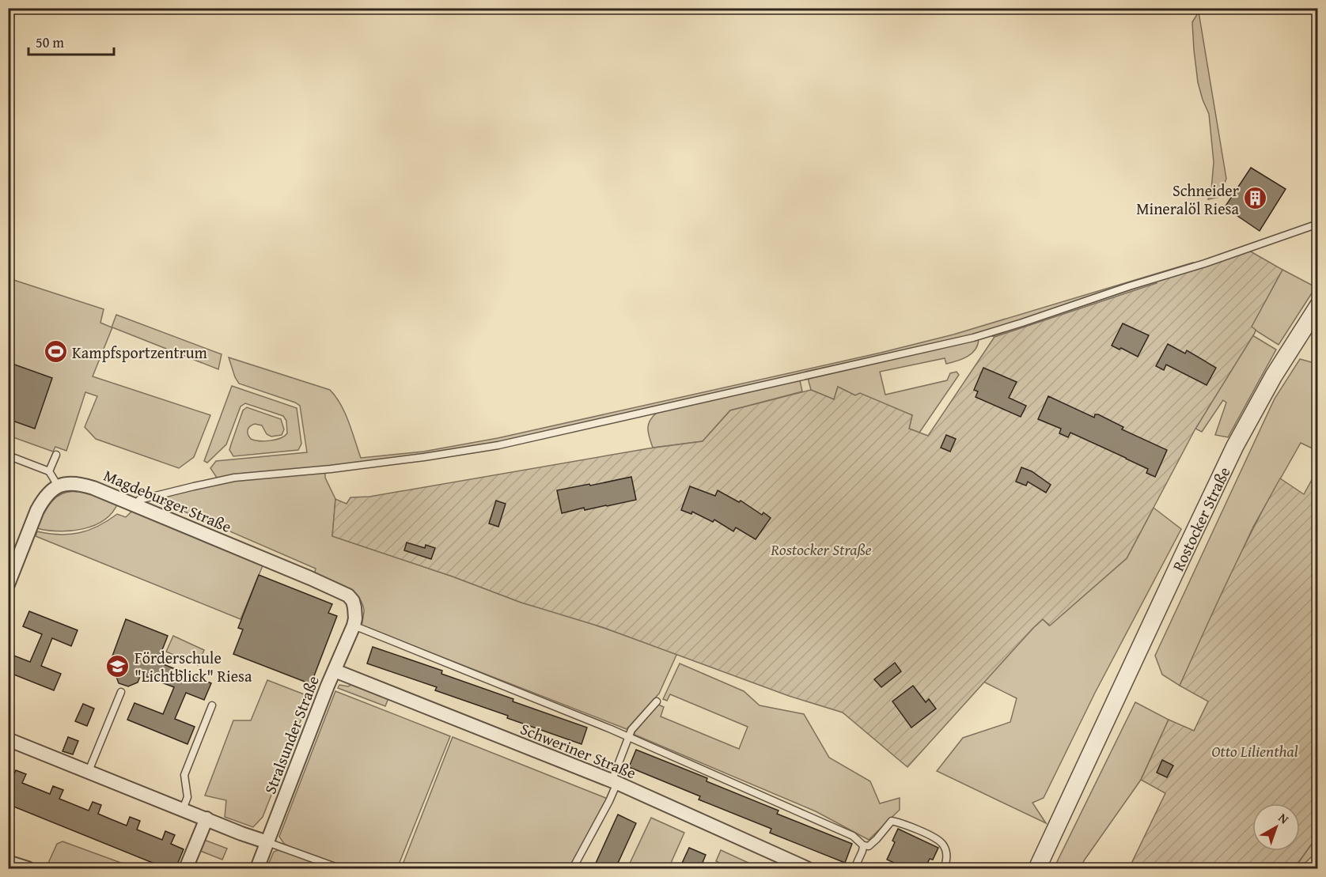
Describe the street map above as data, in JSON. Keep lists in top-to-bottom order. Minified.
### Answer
{"streets":{"street":["Magdeburger Straße","Rostocker Straße","Stralsunder Straße","Schweriner Straße"]},"crossings":[["Magdeburger Straße","Stralsunder Straße"],["Stralsunder Straße","Schweriner Straße"]],"parks":["Rostocker Straße","Otto Lilienthal"],"places":{"building":["Schneider Mineralöl Riesa"],"sports":["Kampfsportzentrum"],"school or university":["Förderschule \"Lichtblick\" Riesa"]},"scale_bar":"50 m","north":"top right"}
